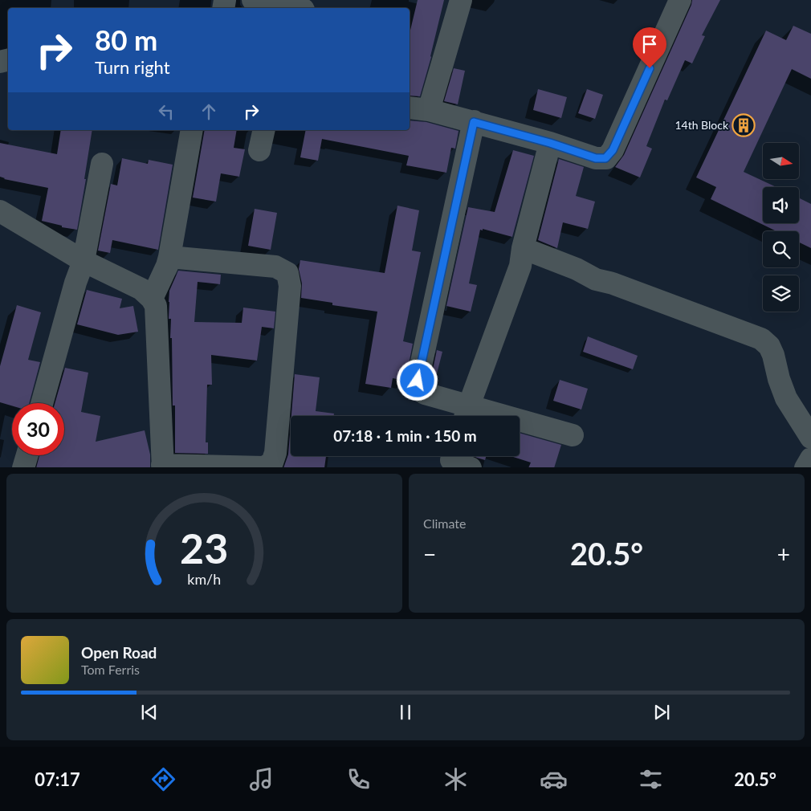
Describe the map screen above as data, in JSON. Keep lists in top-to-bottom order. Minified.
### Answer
{"places":{"building":["14th Block"]},"north":"right","page":{"turn":["80 m","Turn right"],"limit":"30","trip":"07:18 · 1 min · 150 m","tile":"Climate","heat":["−","20.5°","+"],"song":["Open Road","Tom Ferris"],"tabs":["07:17","20.5°"],"gauge":["23","km/h"]}}
